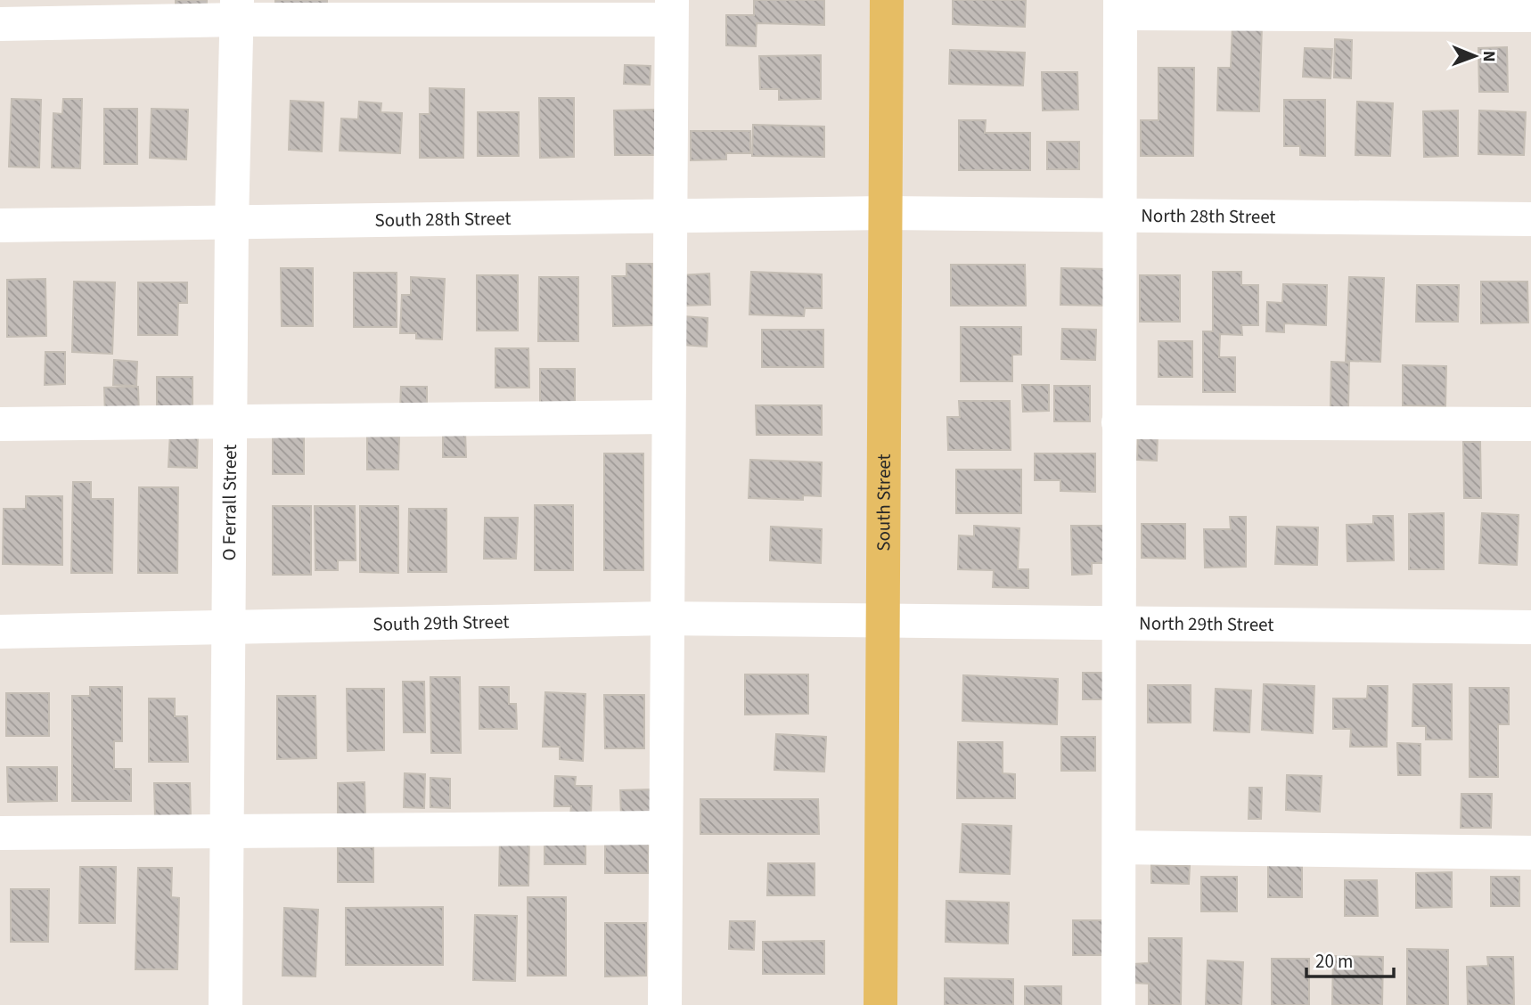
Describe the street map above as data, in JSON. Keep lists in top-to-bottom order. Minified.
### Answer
{"streets":{"main road":["South Street"],"street":["North 28th Street","South 28th Street","O Ferrall Street","South 29th Street","North 29th Street"]},"crossings":[["North 28th Street","South 28th Street"],["North 28th Street","South Street"],["South 28th Street","O Ferrall Street"],["South 28th Street","South Street"],["O Ferrall Street","South 29th Street"],["South Street","South 29th Street"],["South Street","North 29th Street"],["South 29th Street","North 29th Street"]],"scale_bar":"20 m","north":"right"}
